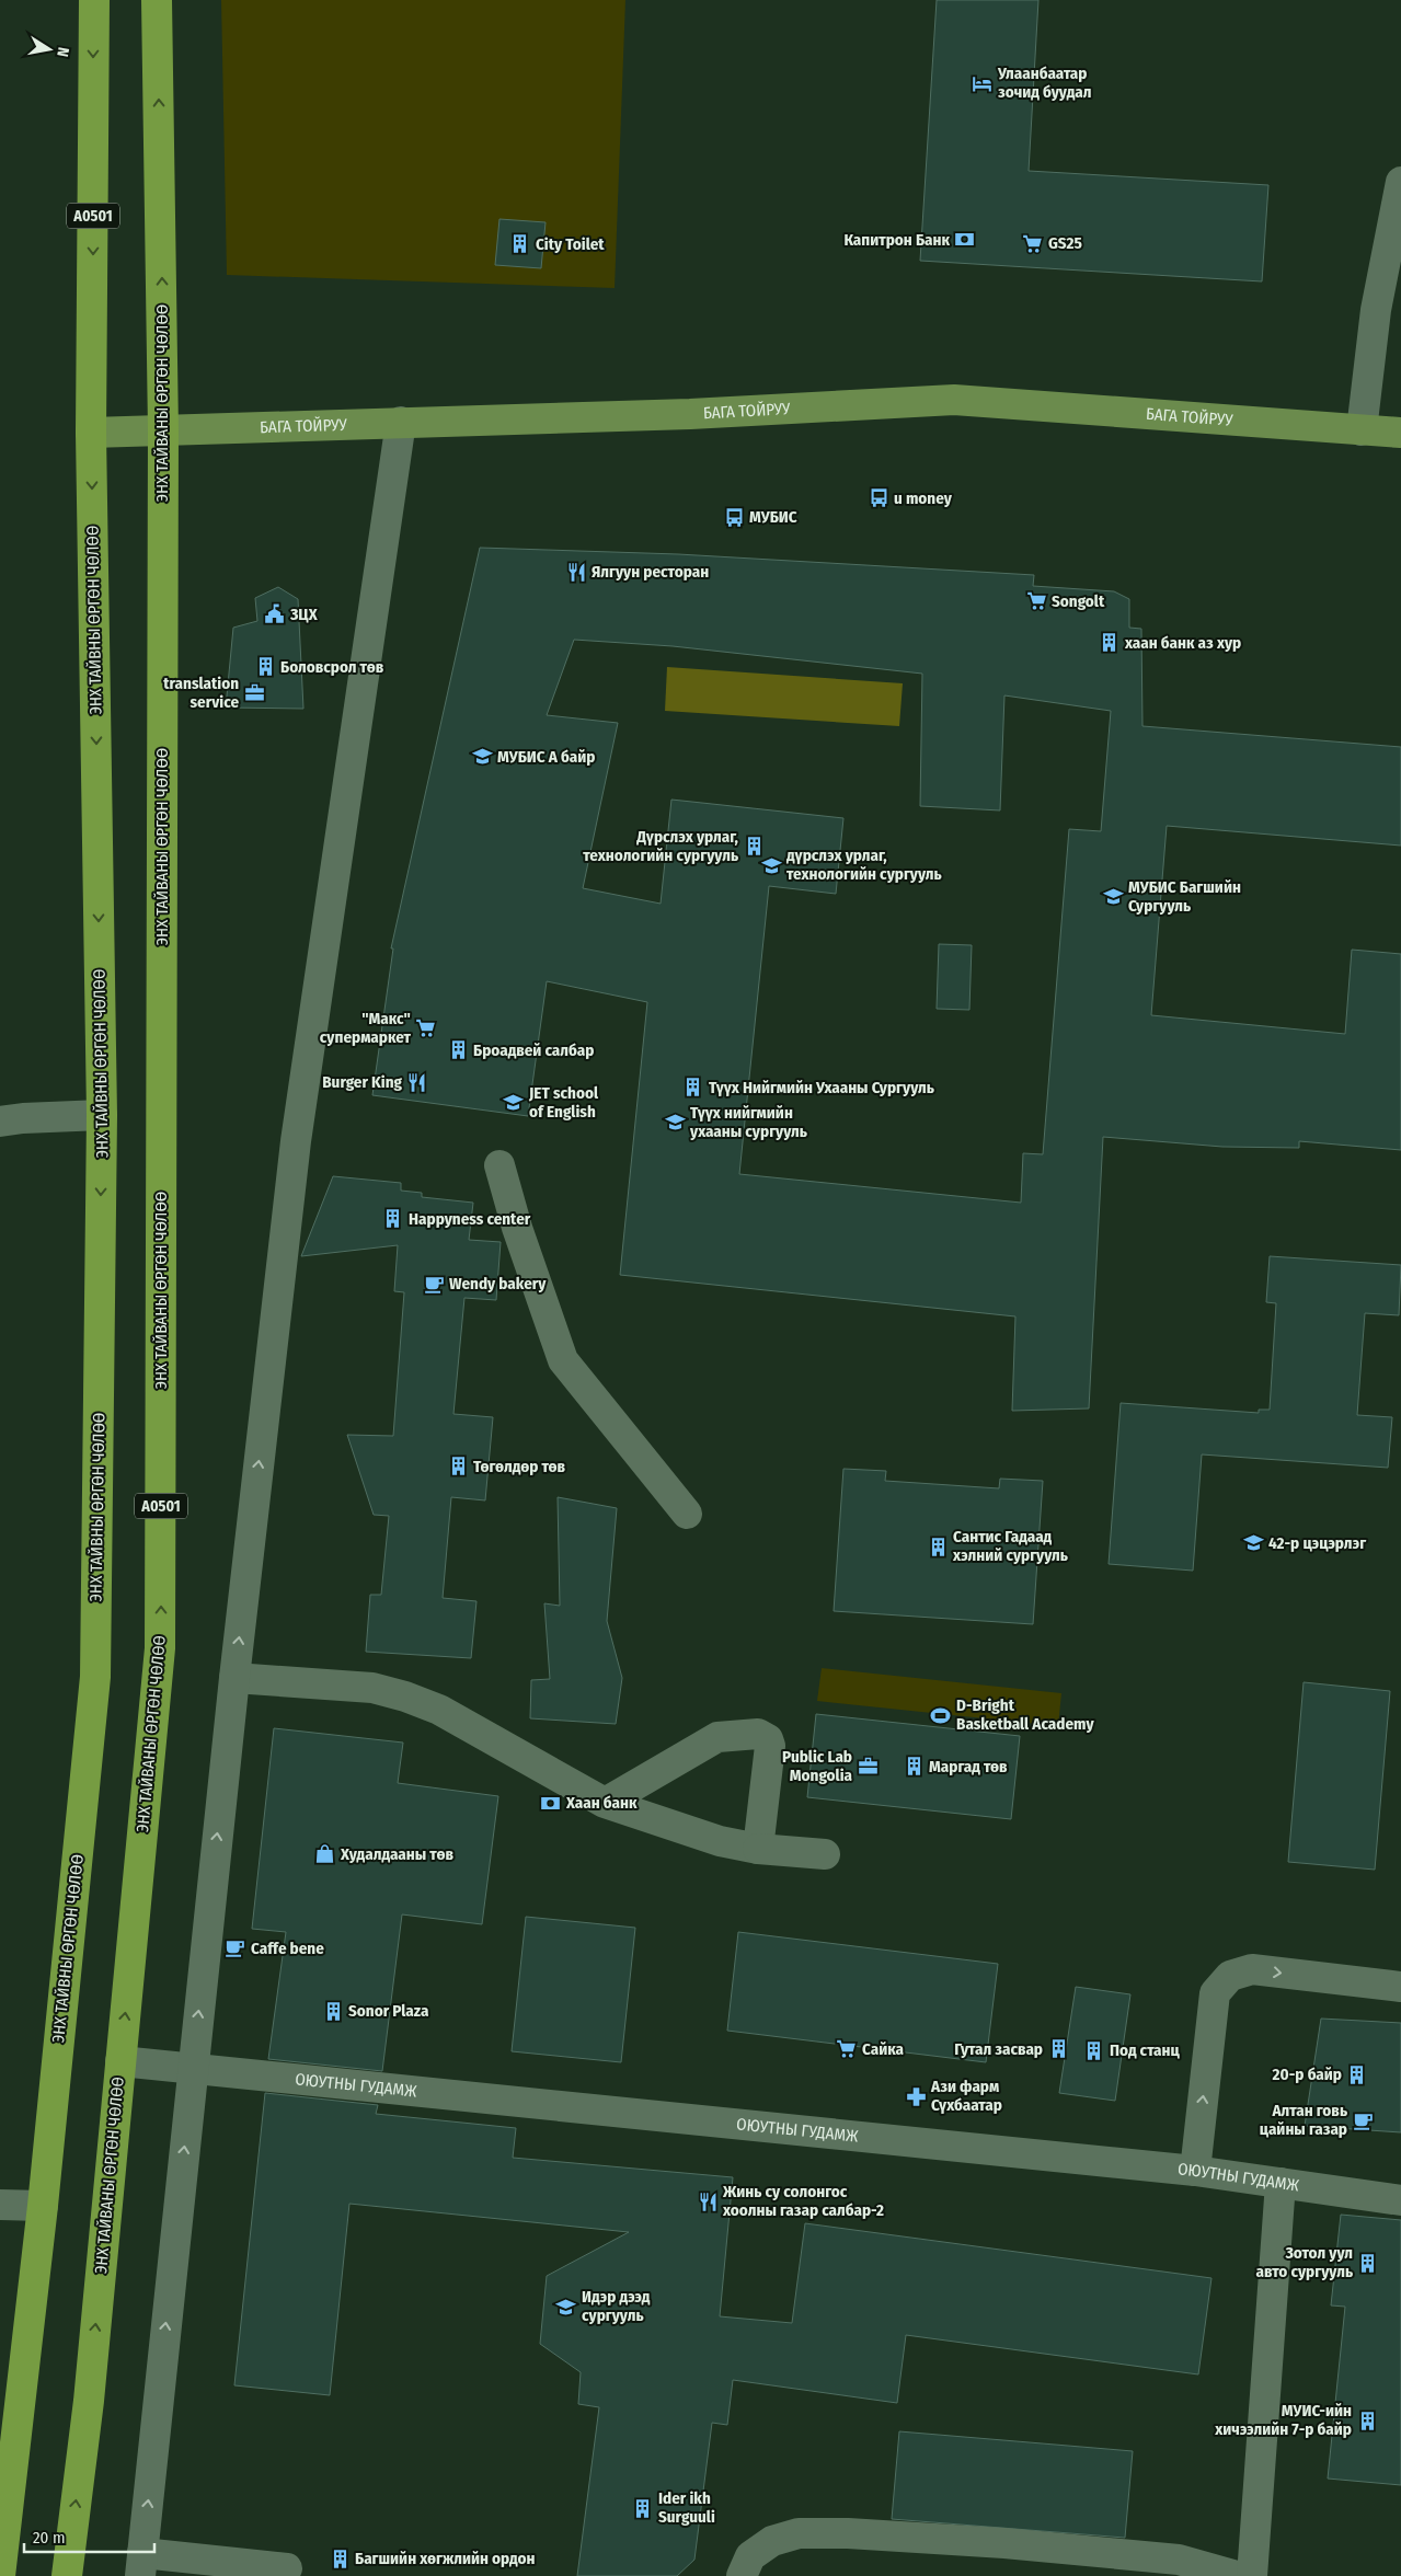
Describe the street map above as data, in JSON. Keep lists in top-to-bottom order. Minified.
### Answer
{"streets":{"highway":["A0501","ЭНХ ТАЙВАНЫ ӨРГӨН ЧӨЛӨӨ","ЭНХ ТАЙВНЫ ӨРГӨН ЧӨЛӨӨ"],"main road":["БАГА ТОЙРУУ"],"street":["ОЮУТНЫ ГУДАМЖ"]},"crossings":[["A0501","БАГА ТОЙРУУ"],["A0501","ЭНХ ТАЙВНЫ ӨРГӨН ЧӨЛӨӨ"],["ЭНХ ТАЙВАНЫ ӨРГӨН ЧӨЛӨӨ","БАГА ТОЙРУУ"],["ЭНХ ТАЙВАНЫ ӨРГӨН ЧӨЛӨӨ","ОЮУТНЫ ГУДАМЖ"],["БАГА ТОЙРУУ","ЭНХ ТАЙВНЫ ӨРГӨН ЧӨЛӨӨ"]],"one_way":["ЭНХ ТАЙВАНЫ ӨРГӨН ЧӨЛӨӨ","ЭНХ ТАЙВНЫ ӨРГӨН ЧӨЛӨӨ"],"places":{"hotel":["Улаанбаатар зочид буудал"],"bank":["Капитрон Банк","Хаан банк"],"supermarket":["GS25","Songolt","\"Макс\" супермаркет","Сайка"],"building":["City Toilet","хаан банк аз хур","Боловсрол төв","Дүрслэх урлаг, технологийн сургууль","Броадвей салбар","Түүх Нийгмийн Ухааны Сургууль","Happyness center","Төгөлдөр төв","Сантис Гадаад хэлний сургууль","Маргад төв","Sonor Plaza","Гутал засвар","Под станц","20-p байр","Зотол уул авто сургууль","МУИС-ийн хичээлийн 7-р байр","Ider ikh Surguuli","Багшийн хөгжлийн ордон"],"bus stop":["u money","МУБИС"],"restaurant":["Ялгуун ресторан","Burger King","Жинь су солонгос хоолны газар салбар-2"],"public building":["ЗЦХ"],"office":["translation service","Public Lab Mongolia"],"school or university":["МУБИС А байр","дүрслэх урлаг, технологийн сургууль","МУБИС Багшийн Сургууль","JET school of English","Түүх нийгмийн ухааны сургууль","42-р цэцэрлэг","Идэр дээд сургууль"],"cafe":["Wendy bakery","Caffe bene","Алтан говь цайны газар"],"sports":["D-Bright Basketball Academy"],"shop":["Худалдааны төв"],"pharmacy":["Ази фарм Сүхбаатар"]},"scale_bar":"20 m","north":"right"}
